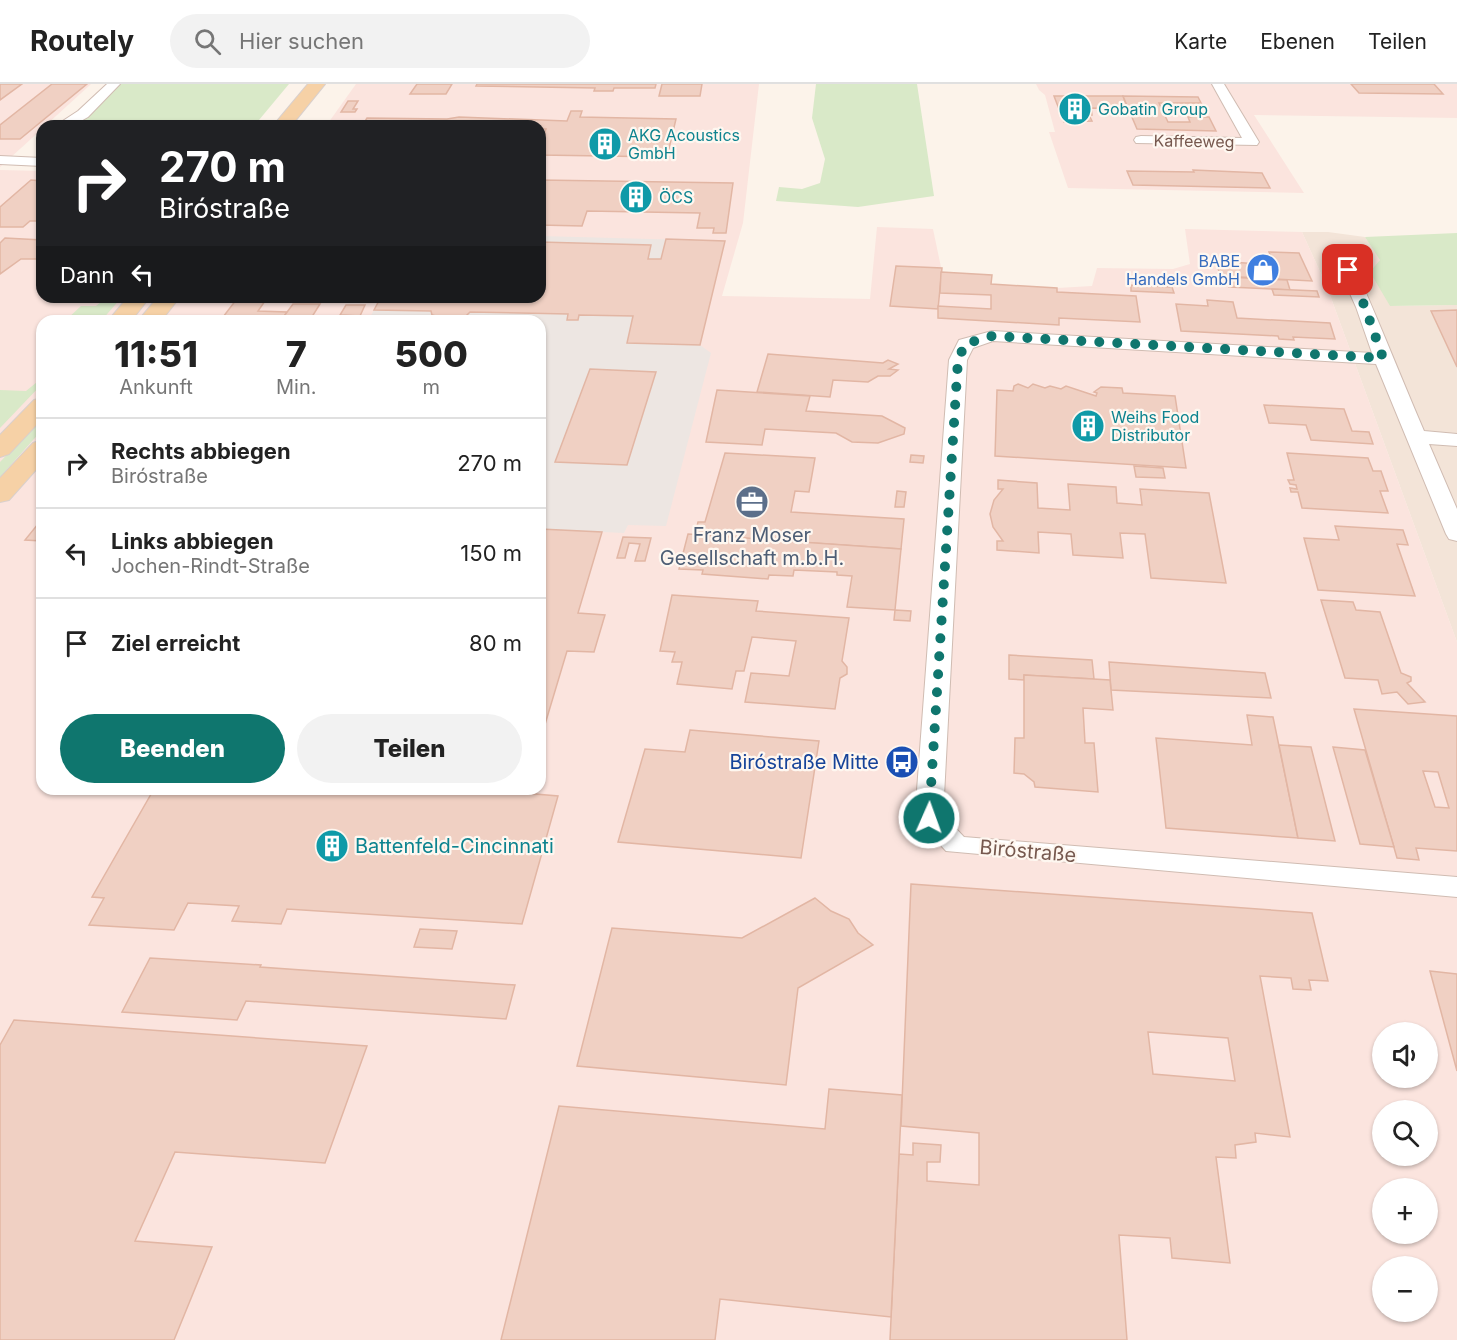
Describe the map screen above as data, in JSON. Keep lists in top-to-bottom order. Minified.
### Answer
{"streets":{"street":["Kaffeeweg","Biróstraße"]},"places":{"building":["Gobatin Group","AKG Acoustics GmbH","ÖCS","Weihs Food Distributor","Battenfeld-Cincinnati"],"shop":["BABE Handels GmbH"],"office":["Franz Moser Gesellschaft m.b.H."],"bus stop":["Biróstraße Mitte"]},"page":{"header":"Routely","search":"Hier suchen","nav":["Karte","Ebenen","Teilen"],"turn":["270 m","Biróstraße"],"then":"Dann","eta":["11:51","Ankunft","7","Min.","500","m"],"list":[{"name":"Rechts abbiegen","note":"Biróstraße","value":"270 m"},{"name":"Links abbiegen","note":"Jochen-Rindt-Straße","value":"150 m"},{"name":"Ziel erreicht","value":"80 m"}],"buttons":["Beenden","Teilen"],"map_buttons":["+","−"]}}
